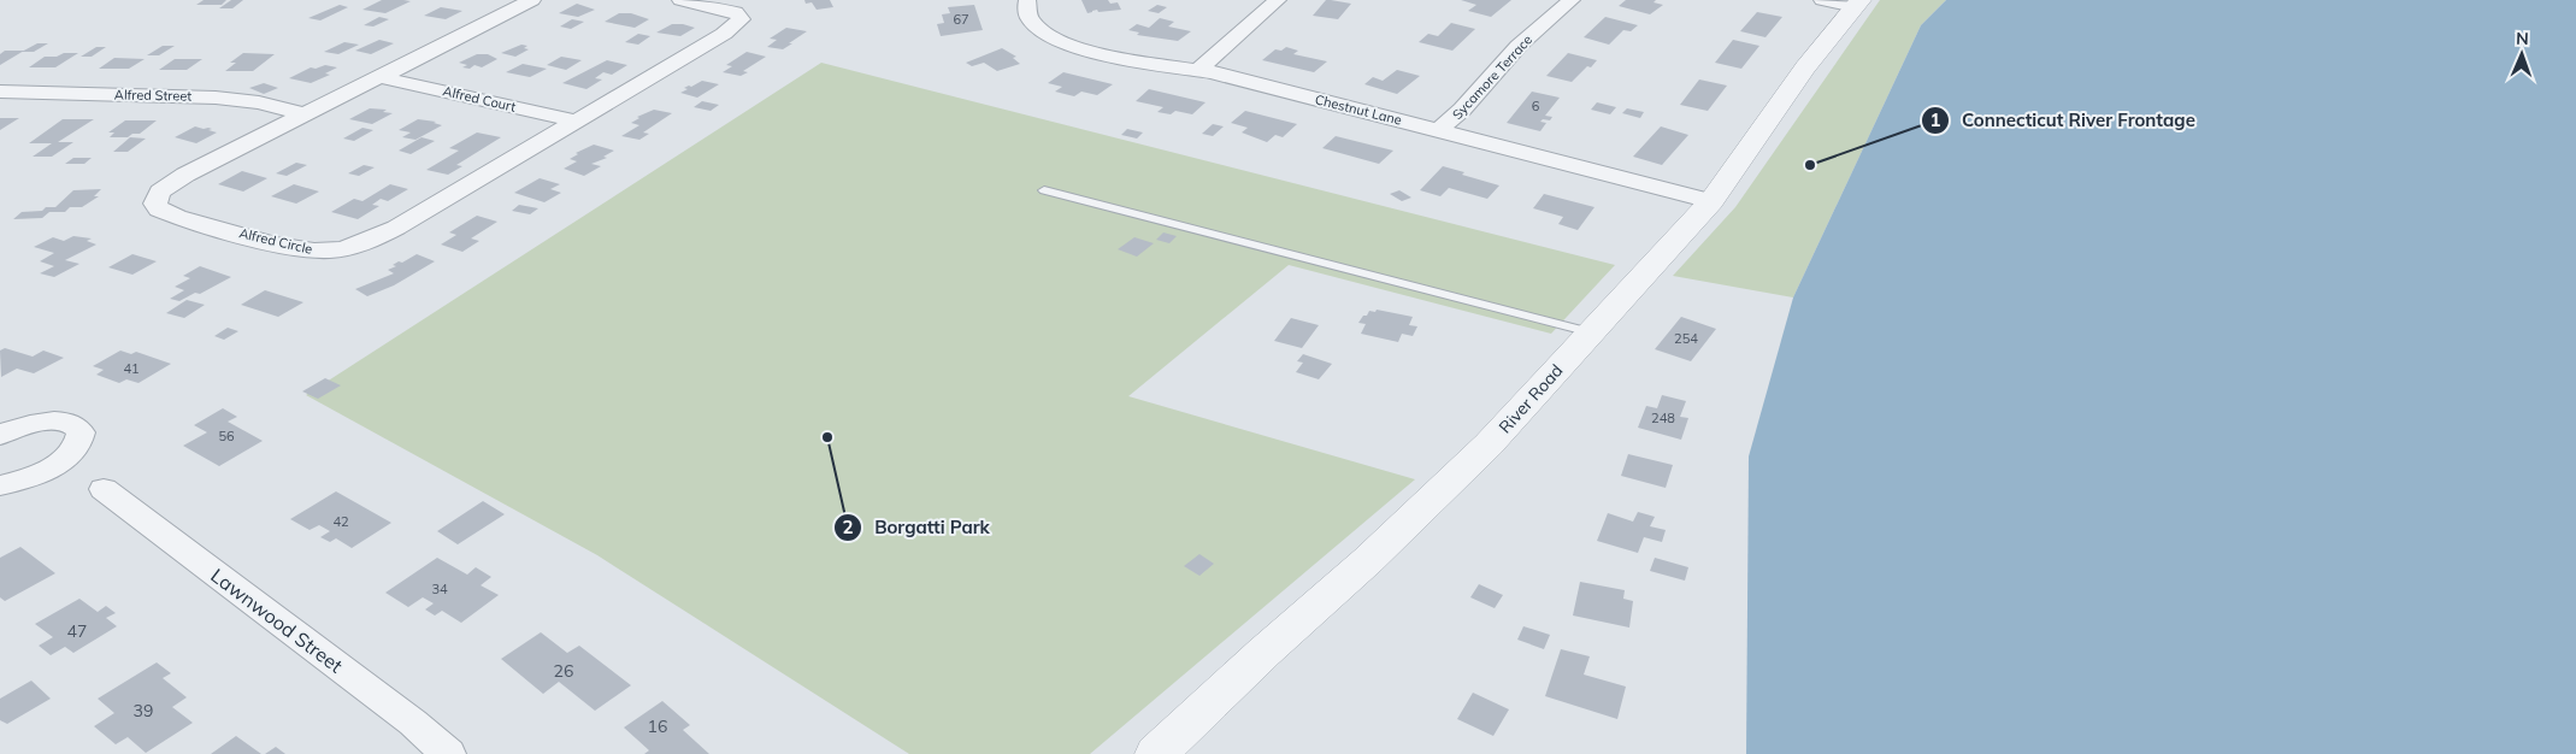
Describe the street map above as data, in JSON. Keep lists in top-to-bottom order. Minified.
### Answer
{"streets":{"street":["Sycamore Terrace","Alfred Street","Alfred Court","Chestnut Lane","Alfred Circle","River Road","Lawnwood Street"]},"crossings":[["Sycamore Terrace","Chestnut Lane"],["Alfred Street","Alfred Circle"],["Alfred Court","Alfred Circle"],["Chestnut Lane","River Road"]],"places":["Connecticut River Frontage","Borgatti Park"],"house_numbers":["67","6","254","41","248","56","42","34","47","26","39","16"],"north":"top"}
